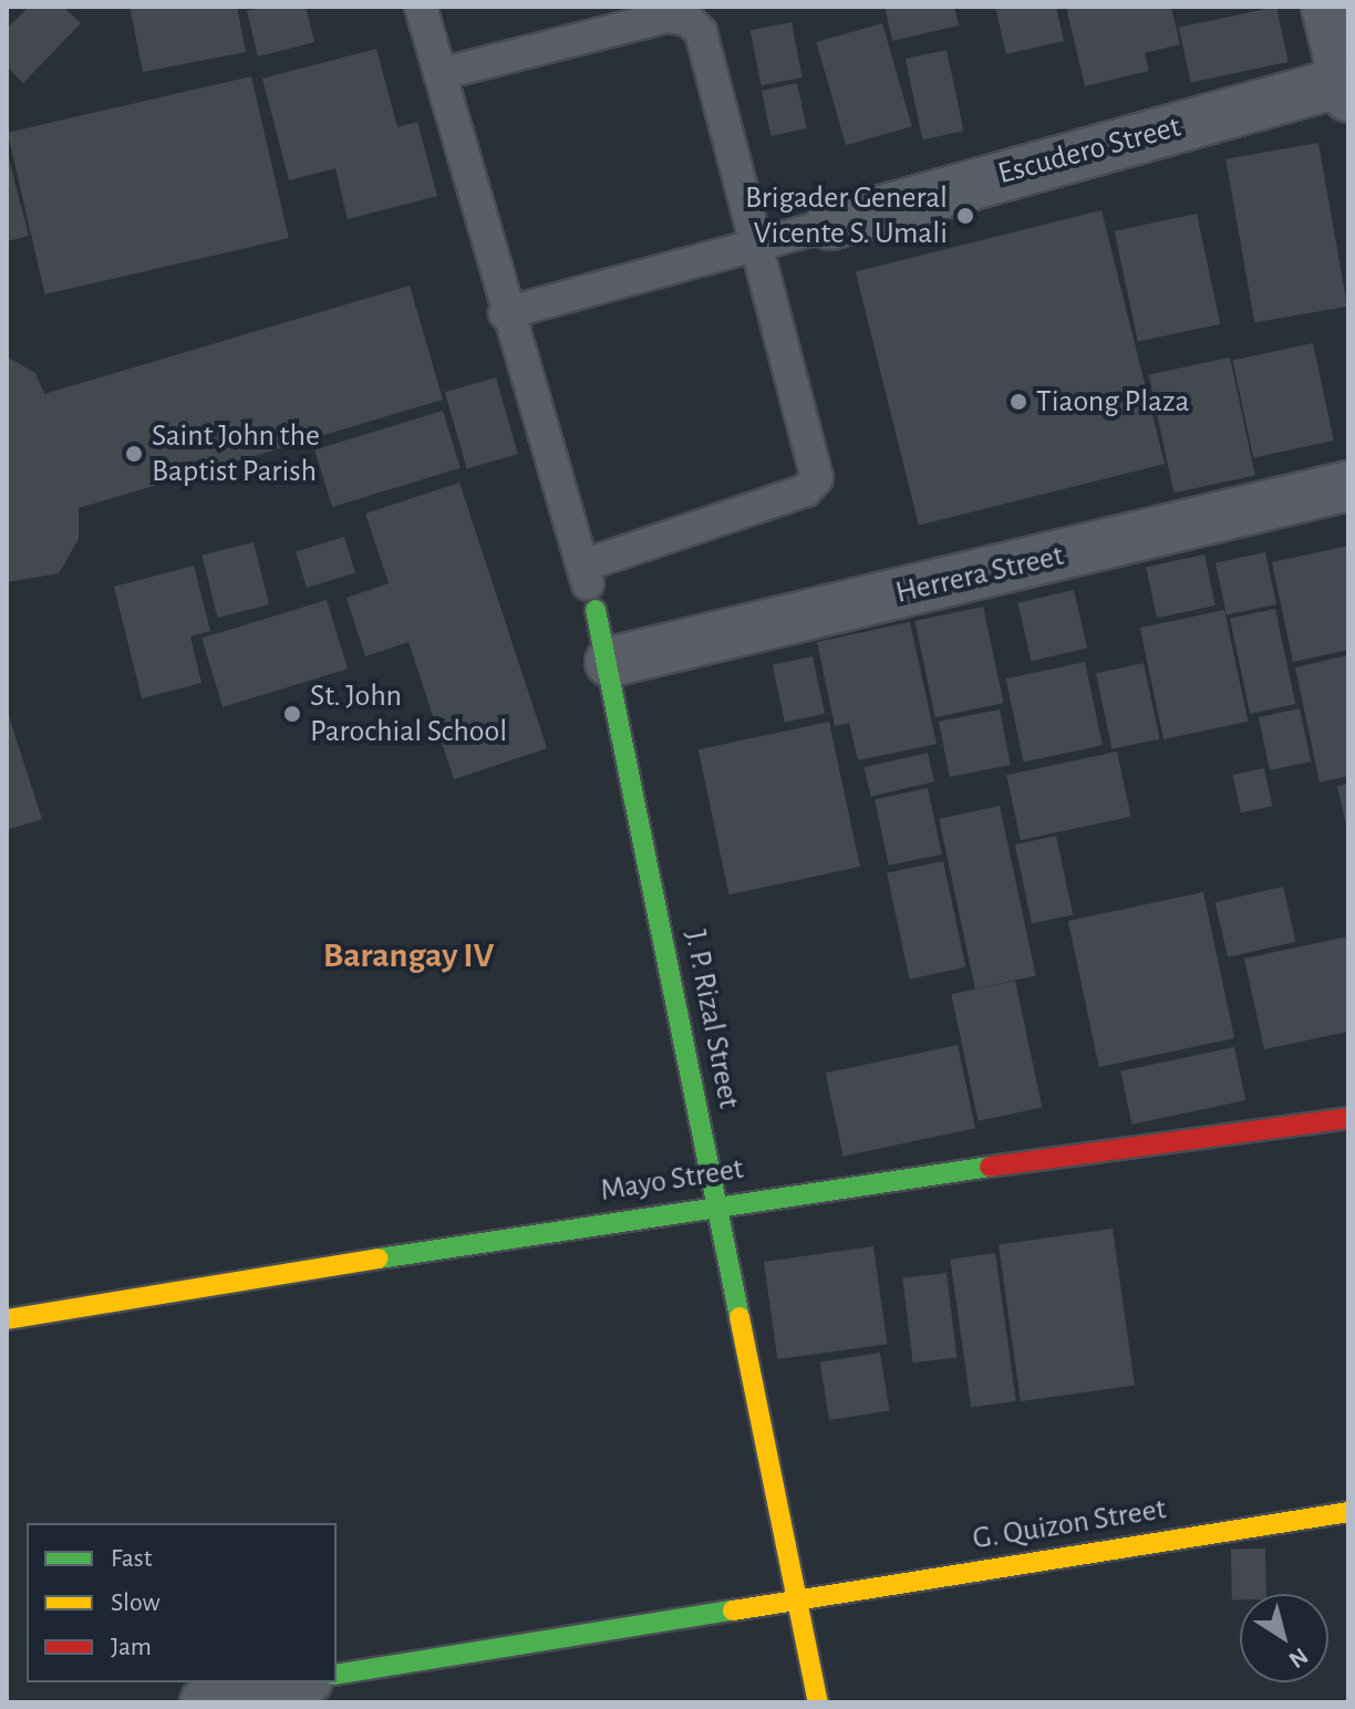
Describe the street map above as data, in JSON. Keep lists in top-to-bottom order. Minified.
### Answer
{"streets":{"street":["Escudero Street","Herrera Street","J. P. Rizal Street","Mayo Street","G. Quizon Street"]},"crossings":[["Herrera Street","J. P. Rizal Street"],["J. P. Rizal Street","Mayo Street"],["J. P. Rizal Street","G. Quizon Street"]],"districts":["Barangay IV"],"places":["Brigader General Vicente S. Umali","Tiaong Plaza","Saint John the Baptist Parish","St. John Parochial School"],"legend":["Fast","Slow","Jam"],"north":"bottom right"}
